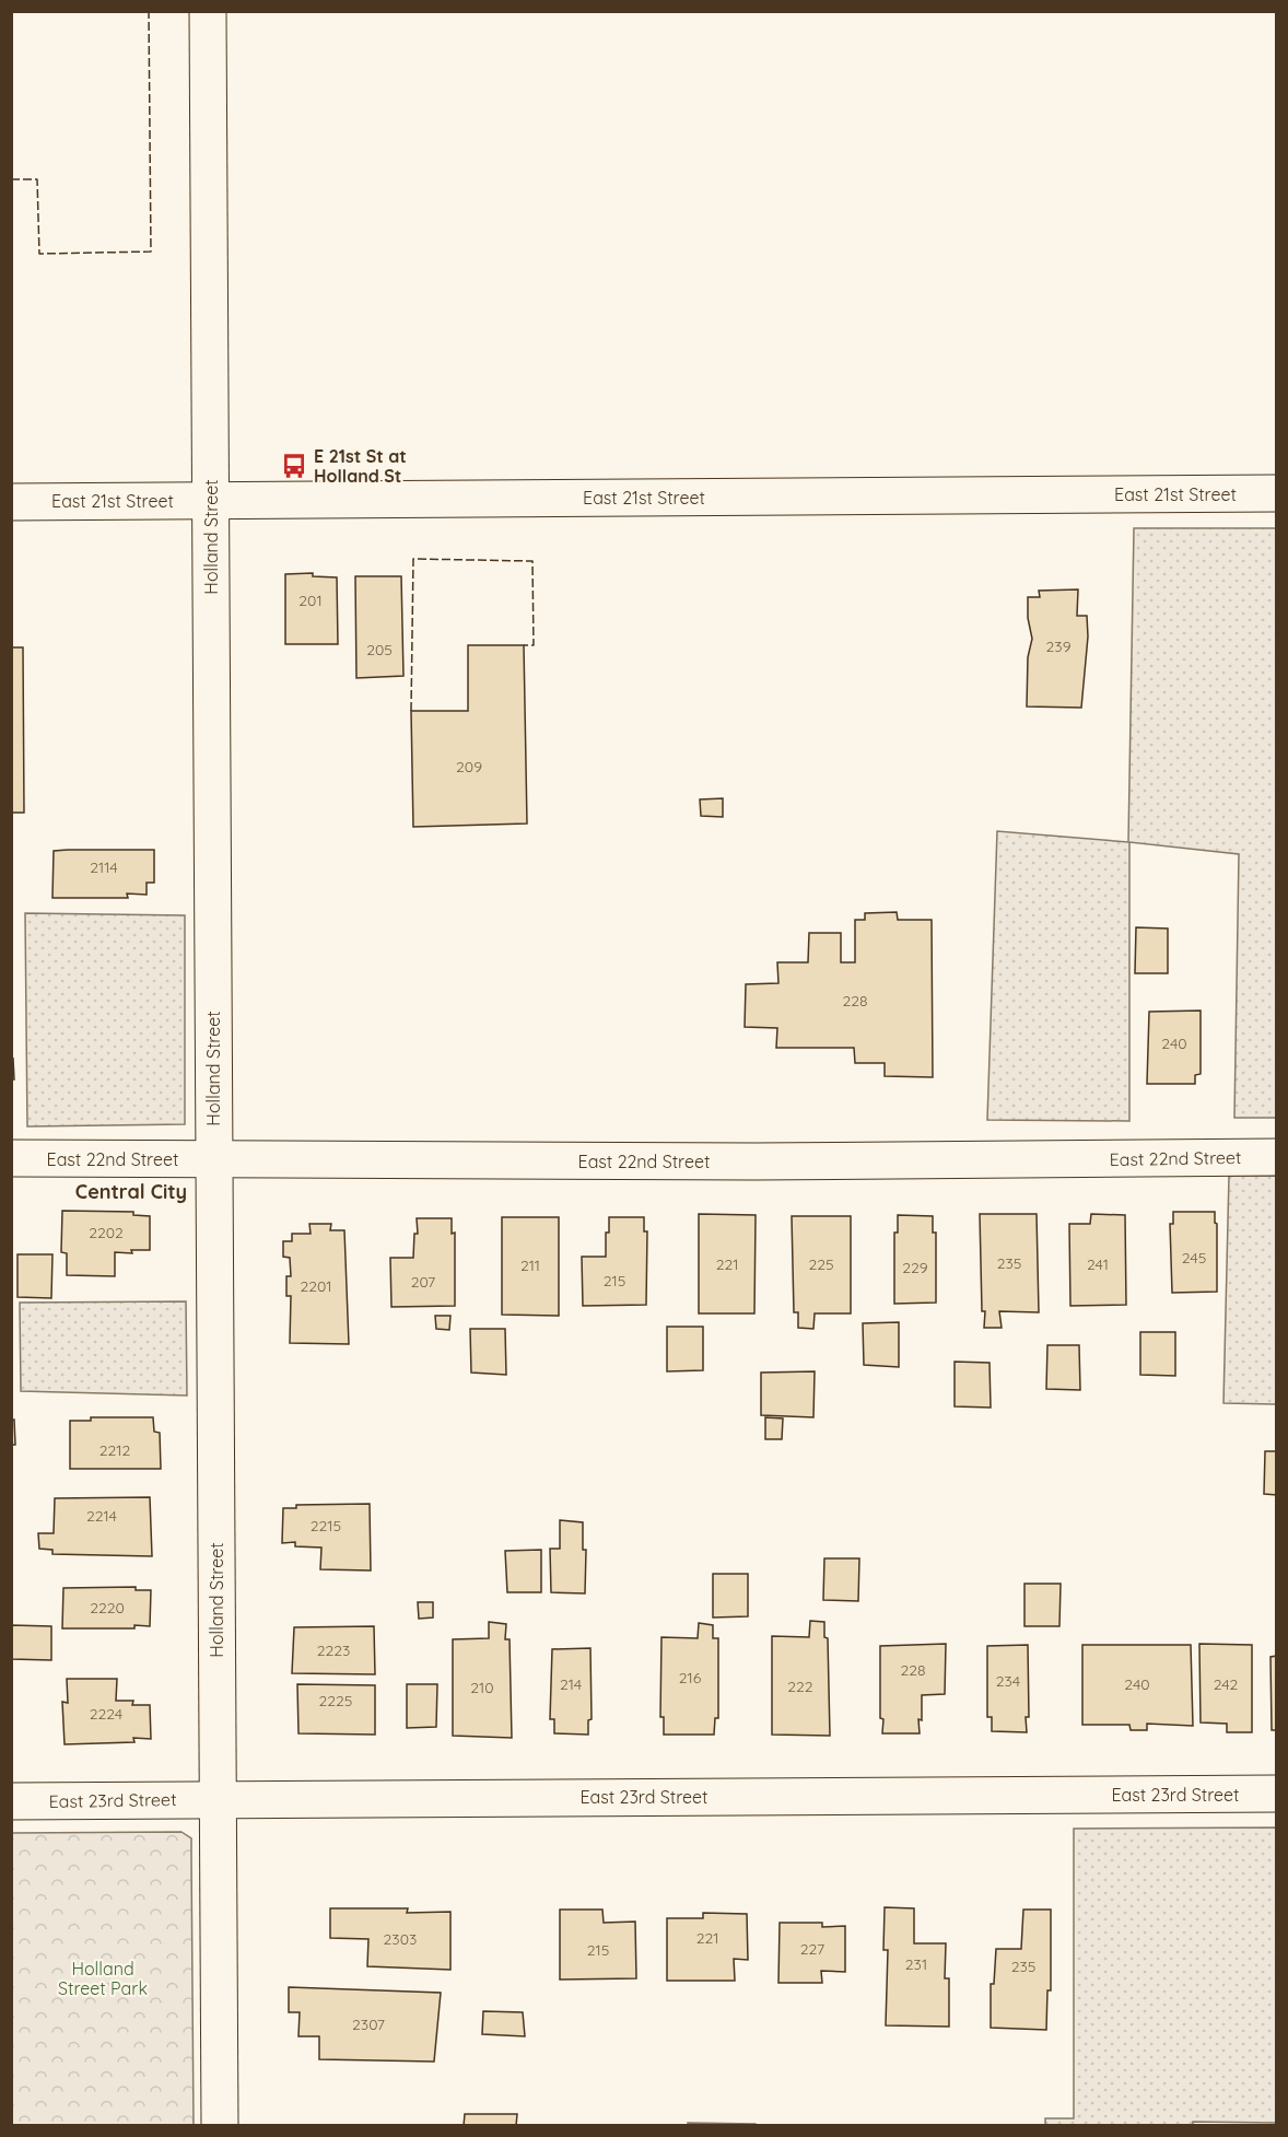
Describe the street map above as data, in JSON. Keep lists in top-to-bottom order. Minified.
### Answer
{"streets":{"street":["East 21st Street","Holland Street","East 22nd Street","East 23rd Street"]},"crossings":[["East 21st Street","Holland Street"],["Holland Street","East 22nd Street"],["Holland Street","East 23rd Street"]],"districts":["Central City"],"parks":["Holland Street Park"],"places":{"bus stop":["E 21st St at Holland St"]},"house_numbers":["201","239","205","209","2114","228","240","2202","245","235","221","225","241","211","229","215","207","2201","2212","2214","2215","2220","2223","228","216","234","214","240","242","222","210","2225","2224","221","2303","227","215","231","235","2307"]}
